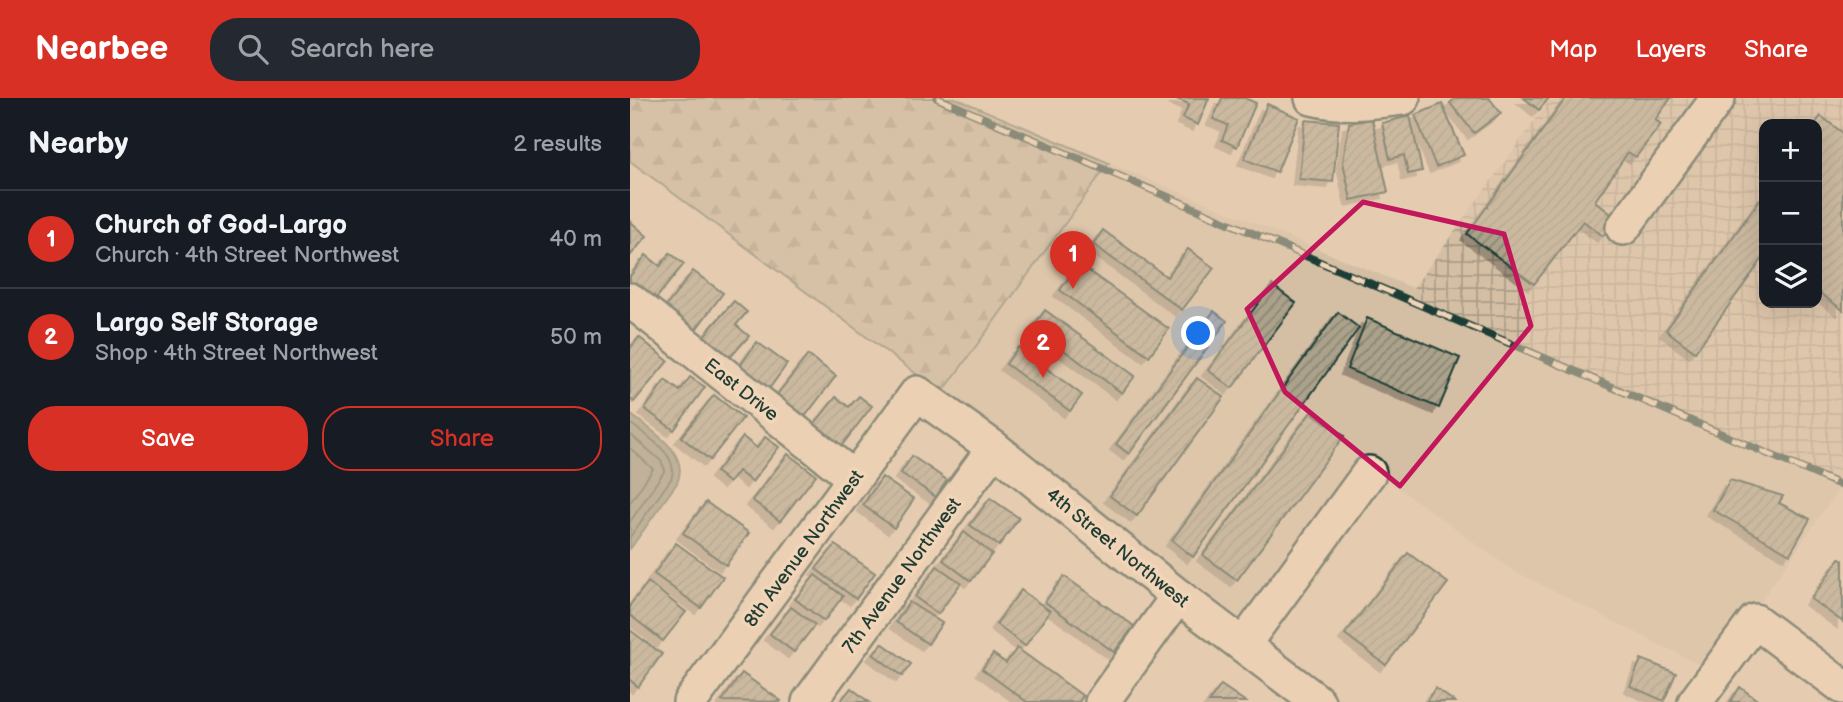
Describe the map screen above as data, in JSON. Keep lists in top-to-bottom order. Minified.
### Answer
{"streets":{"street":["East Drive","4th Street Northwest","8th Avenue Northwest","7th Avenue Northwest"]},"crossings":[["East Drive","8th Avenue Northwest"],["4th Street Northwest","8th Avenue Northwest"],["4th Street Northwest","7th Avenue Northwest"]],"page":{"header":"Nearbee","search":"Search here","nav":["Map","Layers","Share"],"heading":["Nearby","2 results"],"map_buttons":["+","−"],"list":[{"mark":"1","name":"Church of God-Largo","note":"Church · 4th Street Northwest","value":"40 m"},{"mark":"2","name":"Largo Self Storage","note":"Shop · 4th Street Northwest","value":"50 m"}],"pins":["1","2"],"buttons":["Save","Share"]}}
